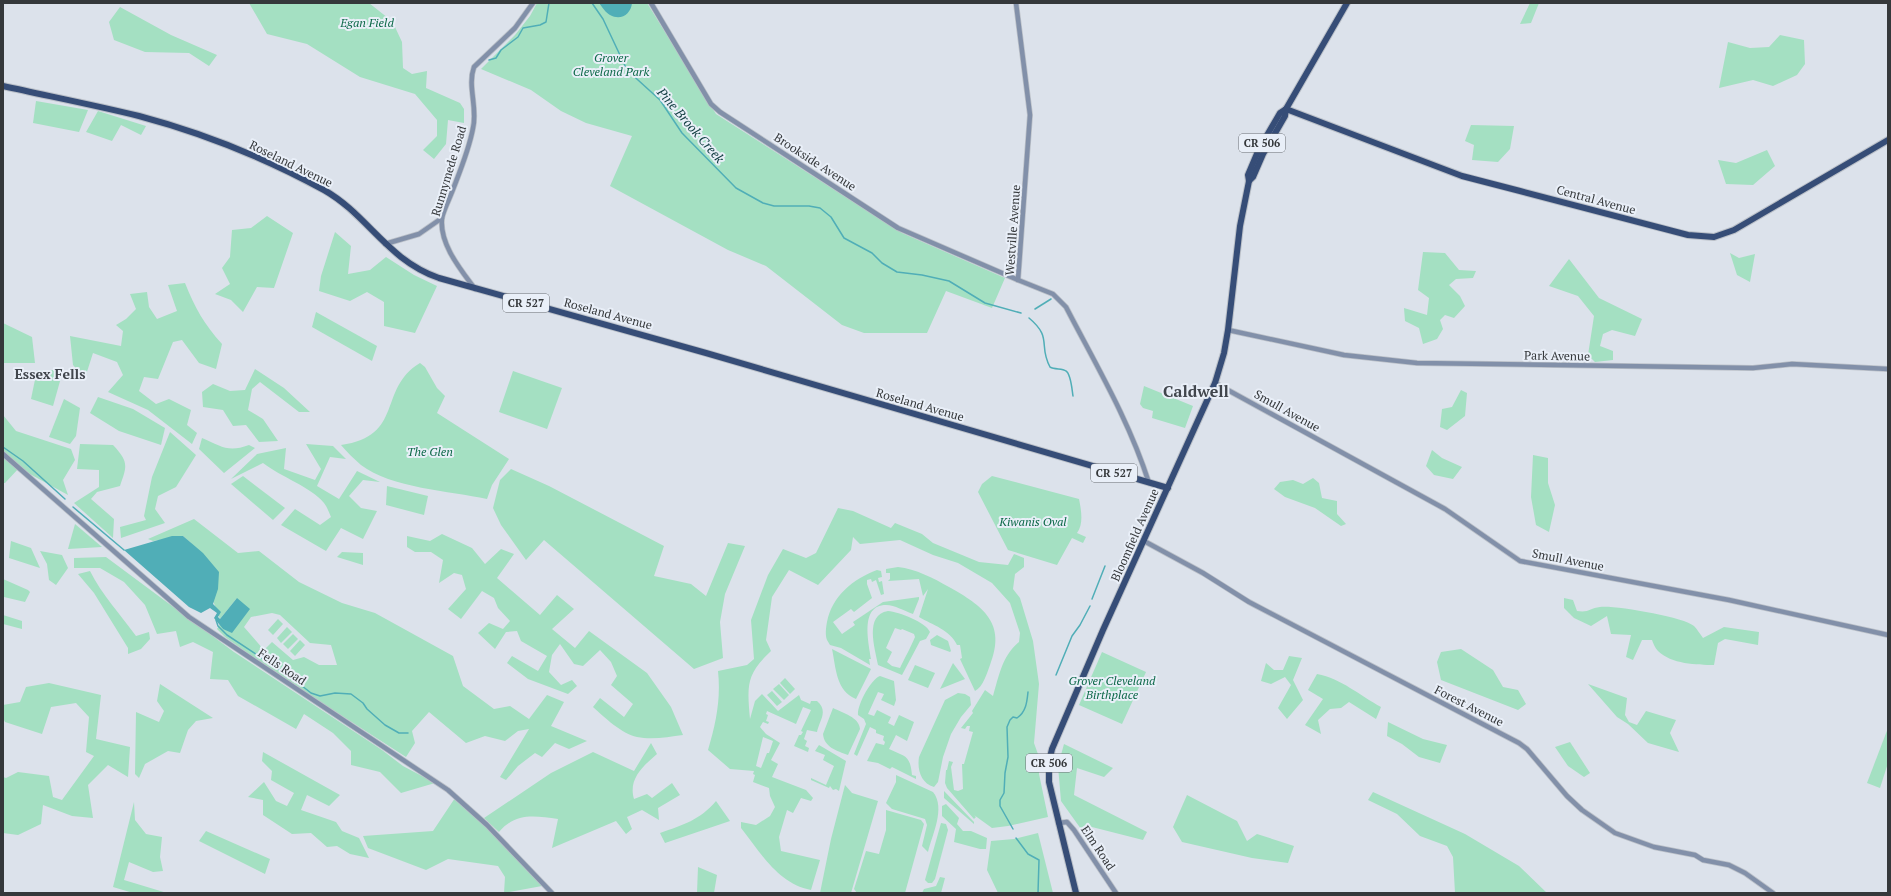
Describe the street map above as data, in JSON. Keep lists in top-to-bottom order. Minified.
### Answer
{"streets":{"main road":["CR 506","Roseland Avenue","Central Avenue","CR 527","Bloomfield Avenue"],"street":["Brookside Avenue","Runnymede Road","Westville Avenue","Park Avenue","Smull Avenue","Fells Road","Forest Avenue","Elm Road"]},"crossings":[["Brookside Avenue","Westville Avenue"],["Roseland Avenue","Runnymede Road"],["Roseland Avenue","Westville Avenue"],["Roseland Avenue","Bloomfield Avenue"],["Central Avenue","Bloomfield Avenue"],["Park Avenue","Bloomfield Avenue"],["Smull Avenue","Bloomfield Avenue"],["Bloomfield Avenue","Forest Avenue"],["Bloomfield Avenue","Elm Road"]],"districts":["Essex Fells","Caldwell"],"water":["Pine Brook Creek"],"parks":["Egan Field","Grover Cleveland Park","The Glen","Kiwanis Oval","Grover Cleveland Birthplace"]}
